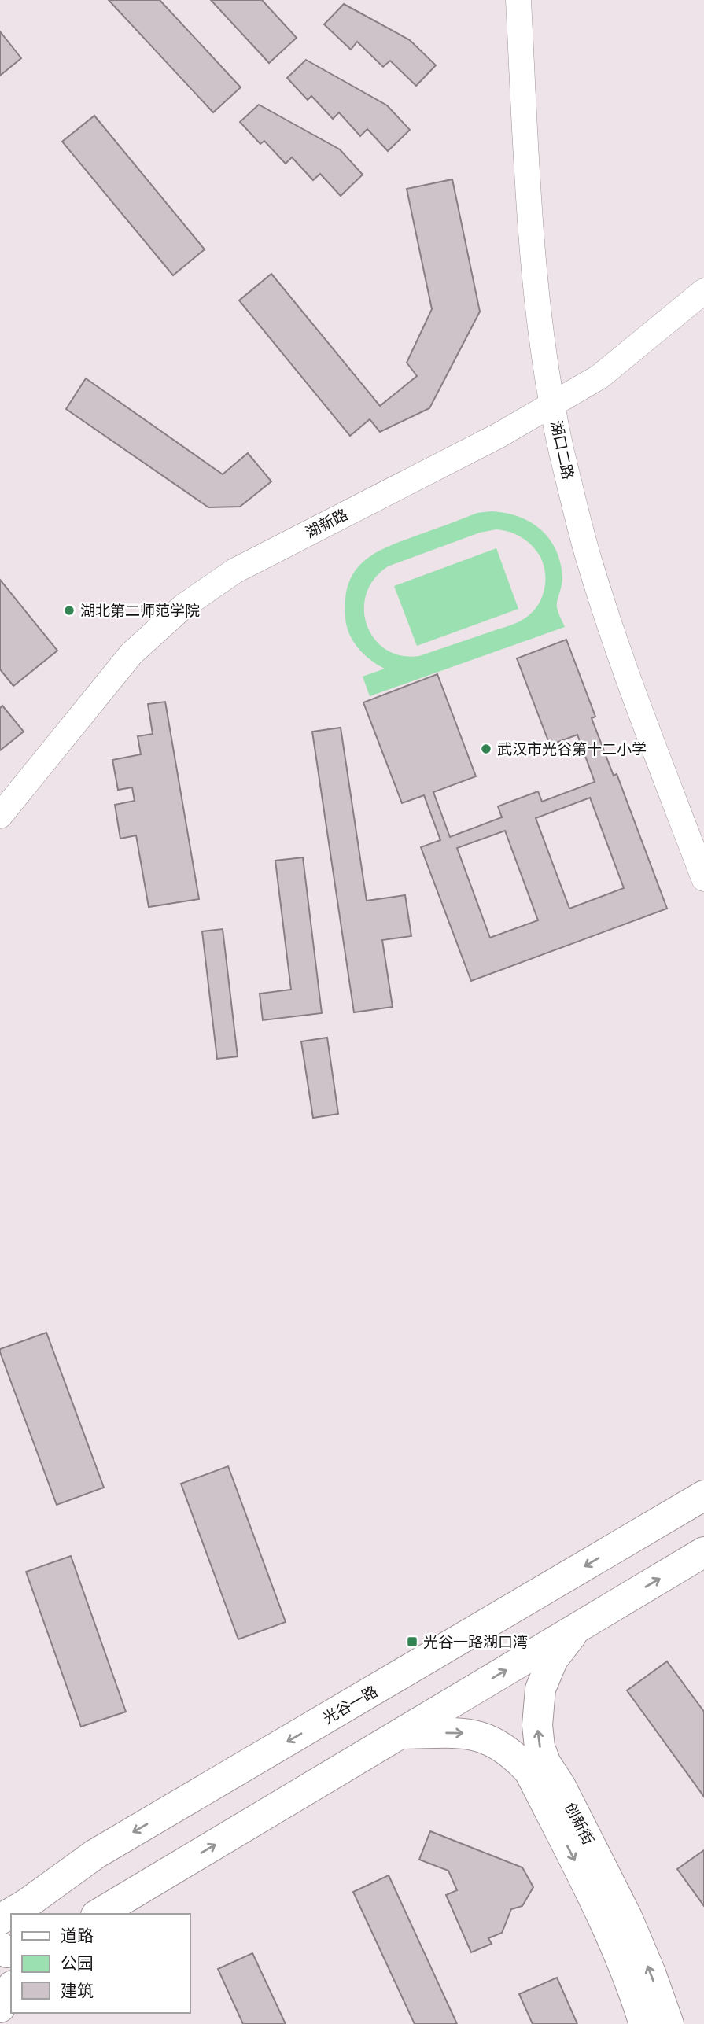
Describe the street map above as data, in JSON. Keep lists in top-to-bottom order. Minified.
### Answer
{"streets":{"main road":["光谷一路","创新街"],"street":["湖口二路","湖新路"]},"crossings":[["湖口二路","湖新路"]],"places":{"other":["湖北第二师范学院","武汉市光谷第十二小学"],"transit":["光谷一路湖口湾"]},"legend":["道路","公园","建筑"]}
